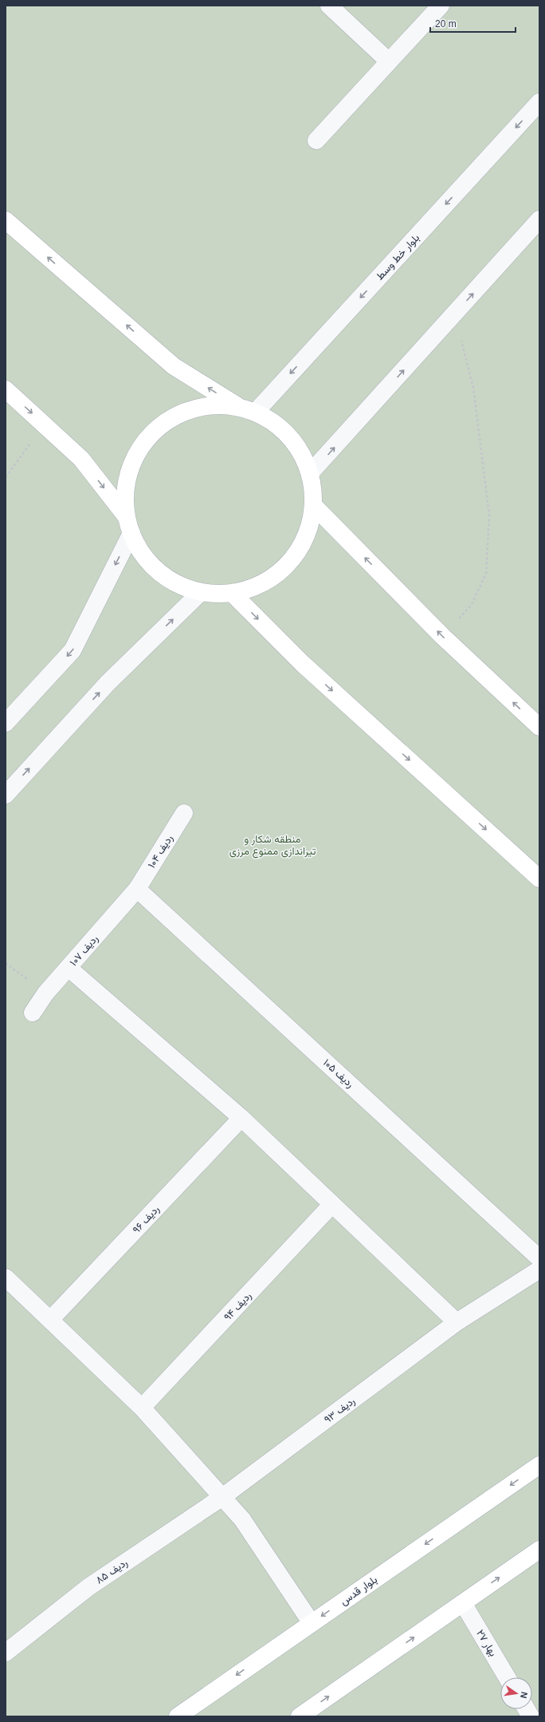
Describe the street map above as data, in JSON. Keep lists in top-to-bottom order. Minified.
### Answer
{"streets":{"main road":["بلوار قدس"],"street":["بلوار خط وسط","ردیف ۱۰۴","ردیف ۱۰۷","ردیف ۱۰۵","ردیف ۹۶","ردیف ۹۴","ردیف ۹۳","ردیف ۸۵","بهار ۲۷"]},"crossings":[["ردیف ۱۰۴","ردیف ۱۰۷"],["ردیف ۱۰۴","ردیف ۱۰۵"],["ردیف ۱۰۷","ردیف ۱۰۵"],["ردیف ۹۳","ردیف ۸۵"]],"parks":["منطقه شکار و تیراندازی ممنوع مرزی"],"scale_bar":"20 m","north":"right"}
